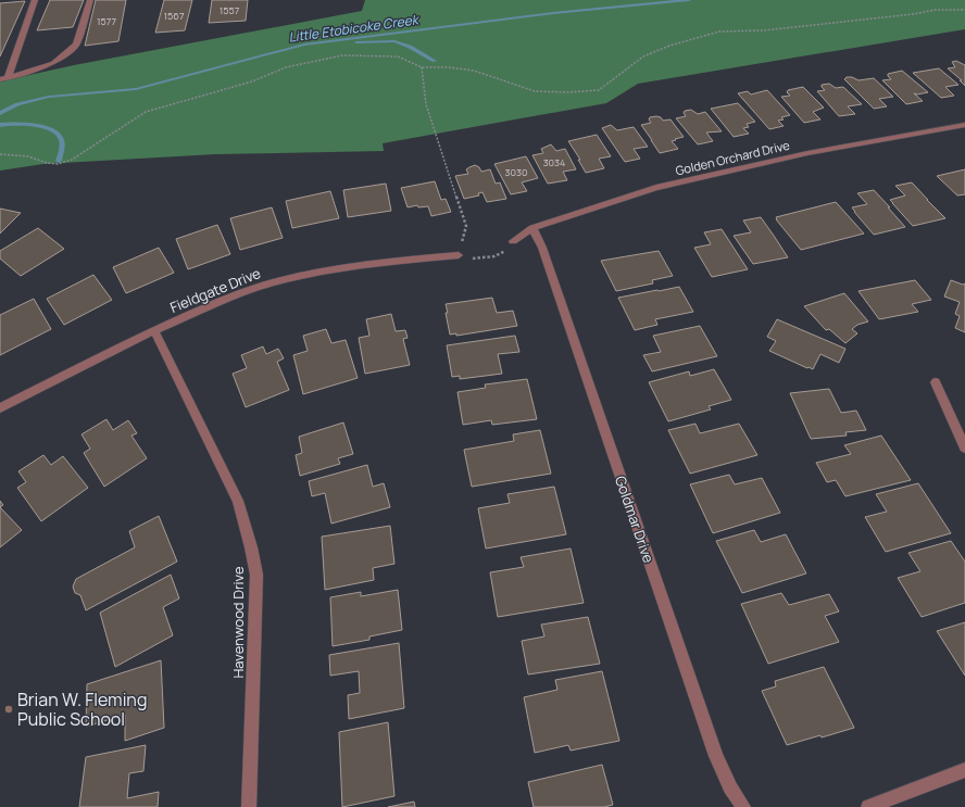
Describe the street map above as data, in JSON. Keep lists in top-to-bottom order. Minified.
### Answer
{"streets":{"street":["Golden Orchard Drive","Fieldgate Drive","Goldmar Drive","Havenwood Drive"]},"crossings":[["Golden Orchard Drive","Goldmar Drive"],["Fieldgate Drive","Havenwood Drive"]],"water":["Little Etobicoke Creek"],"places":["Brian W. Fleming Public School"],"house_numbers":["1557","1567","1577","3034","3030"]}
